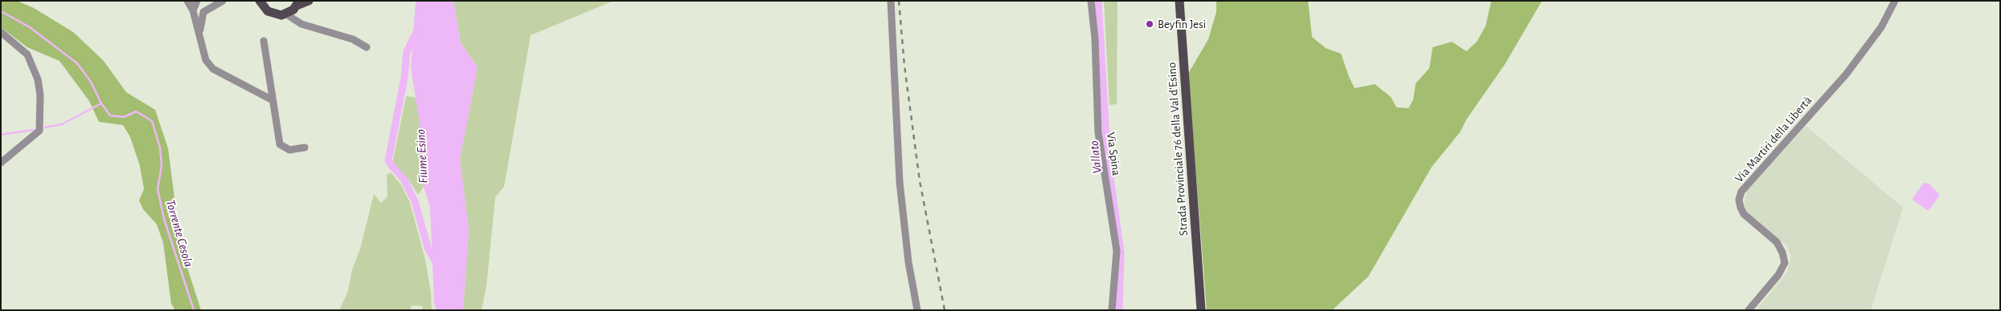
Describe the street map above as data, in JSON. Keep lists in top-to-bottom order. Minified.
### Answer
{"streets":{"main road":["Strada Provinciale 76 della Val d'Esino"],"street":["Via Martiri della Libertà","Via Spina"]},"water":["Fiume Esino","Vallato","Torrente Cesola"],"places":["Beyfin Jesi"]}
